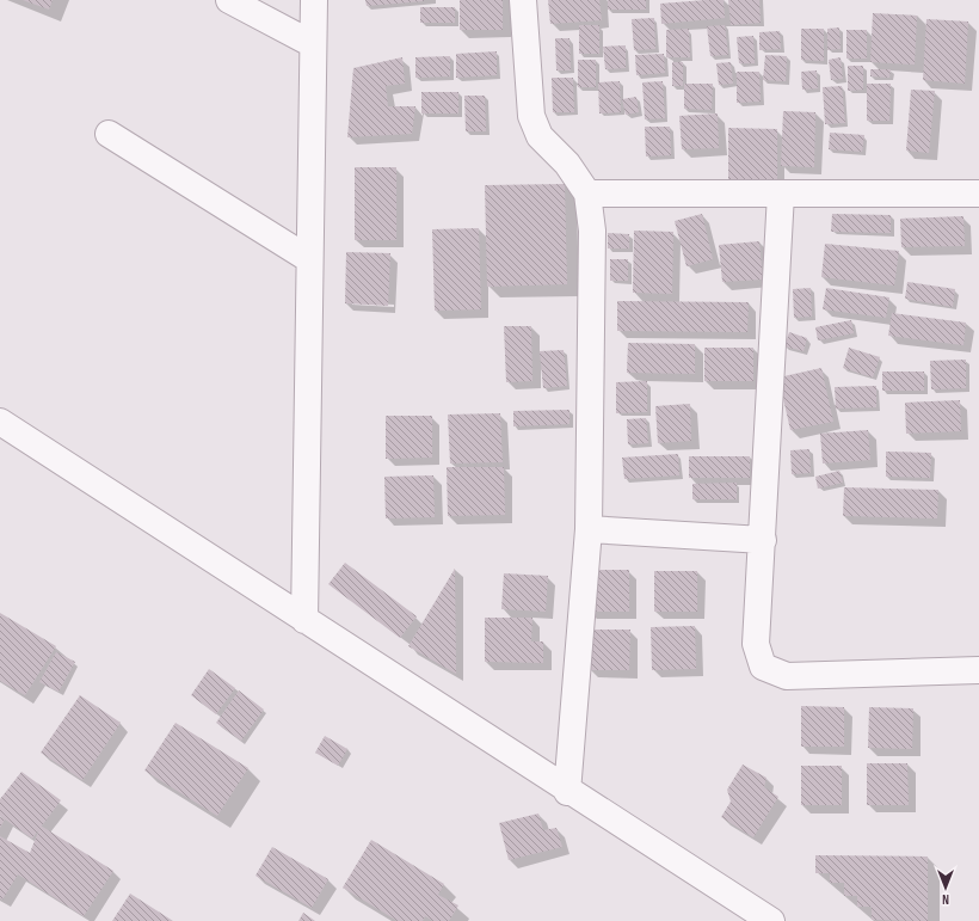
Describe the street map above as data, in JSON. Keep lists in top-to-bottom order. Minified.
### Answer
{"north":"bottom"}
